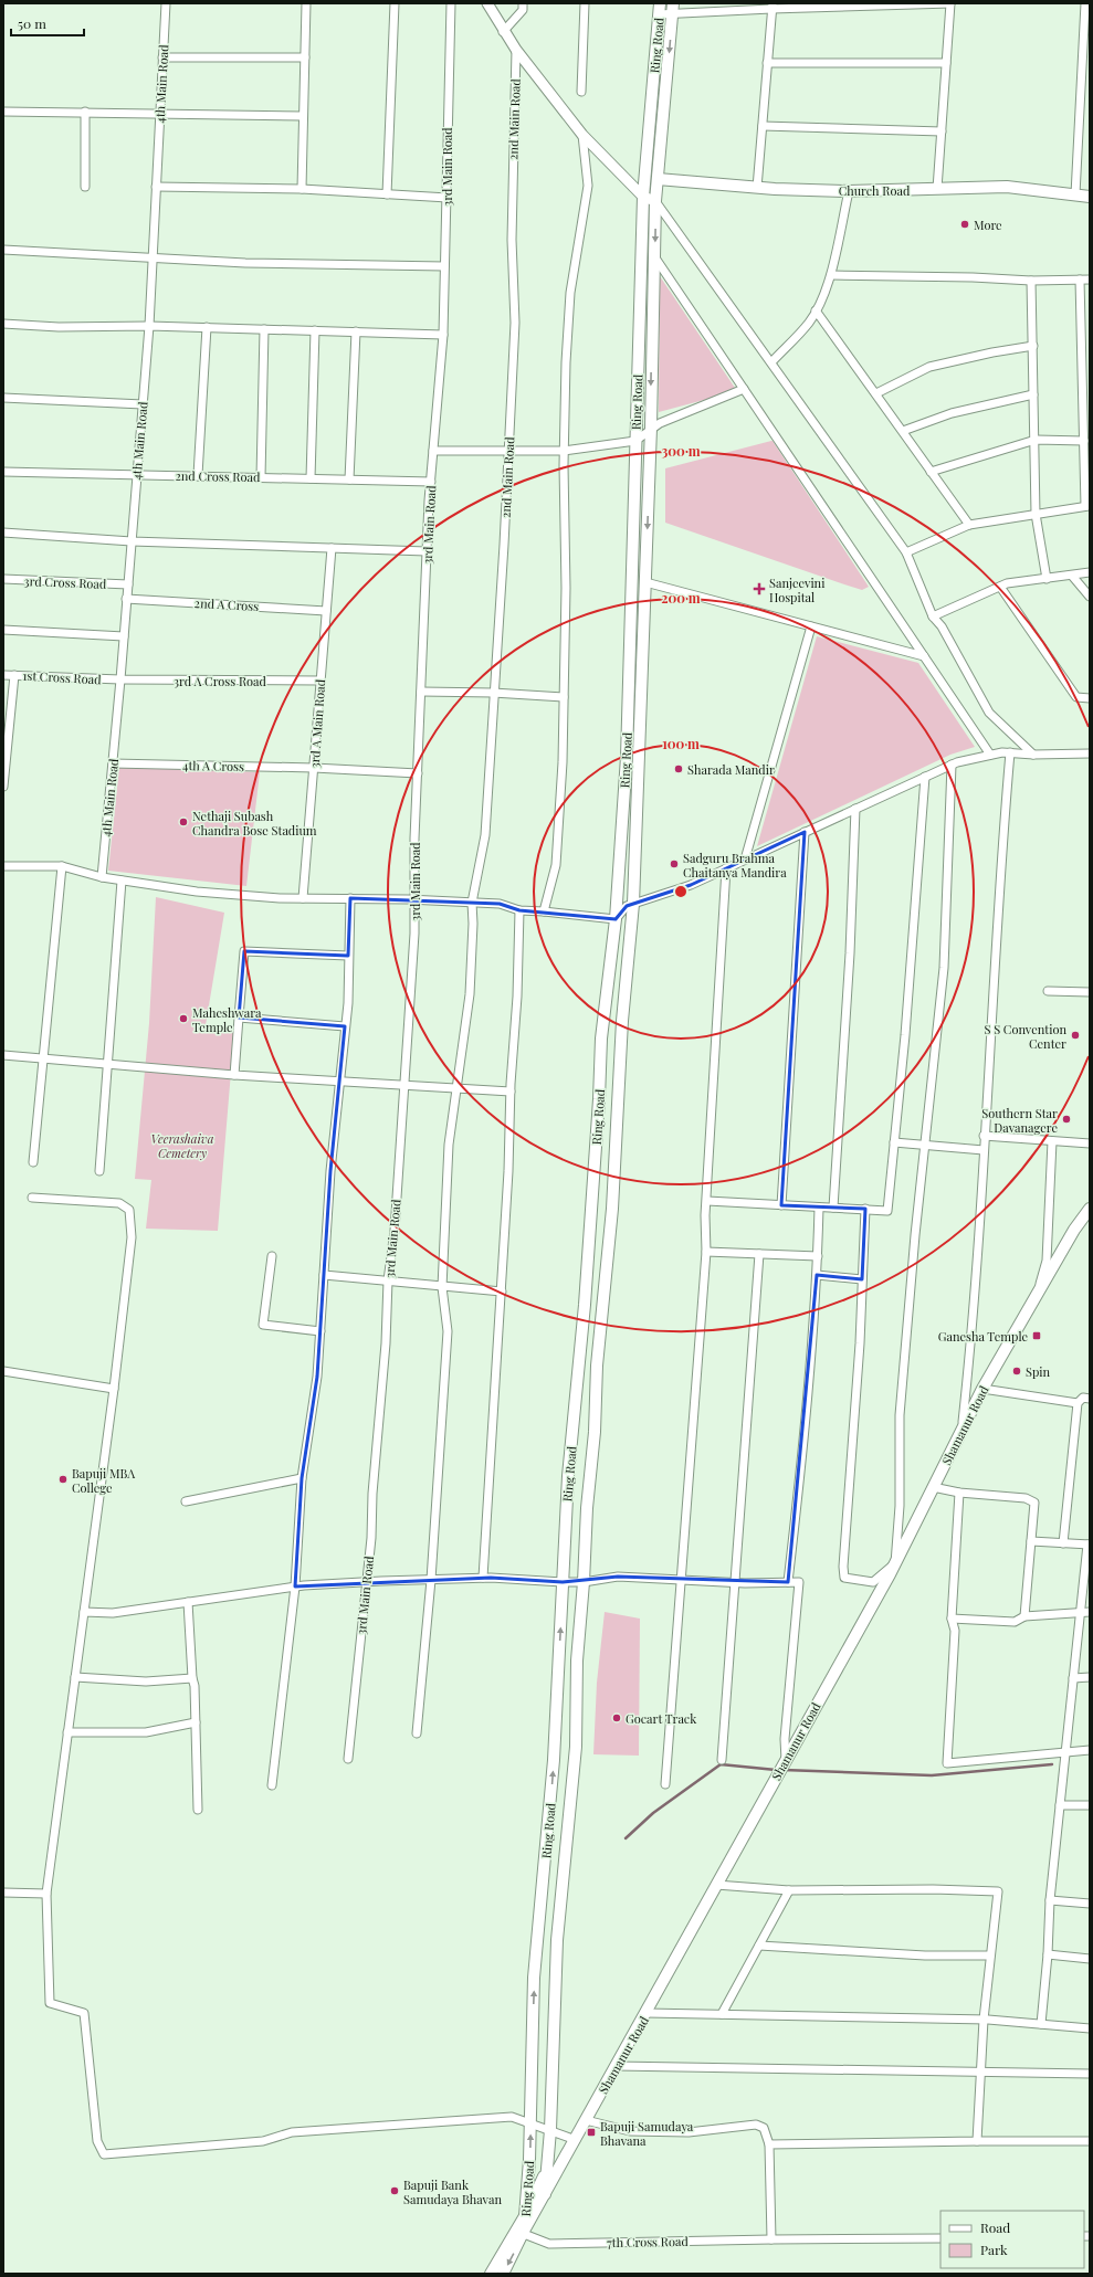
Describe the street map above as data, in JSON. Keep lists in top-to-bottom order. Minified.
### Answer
{"streets":{"main road":["Ring Road","Church Road","Shamanur Road"],"street":["4th Main Road","2nd Main Road","3rd Main Road","2nd Cross Road","3rd Cross Road","2nd A Cross","1st Cross Road","3rd A Cross Road","3rd A Main Road","4th A Cross","7th Cross Road"]},"crossings":[["Ring Road","Church Road"],["Ring Road","Shamanur Road"],["Ring Road","7th Cross Road"],["4th Main Road","2nd Cross Road"],["4th Main Road","3rd Cross Road"],["4th Main Road","2nd A Cross"],["4th Main Road","1st Cross Road"],["4th Main Road","3rd A Cross Road"],["4th Main Road","4th A Cross"],["3rd Main Road","2nd Cross Road"],["3rd Main Road","4th A Cross"],["2nd A Cross","3rd A Main Road"],["1st Cross Road","3rd A Cross Road"],["3rd A Cross Road","3rd A Main Road"],["3rd A Main Road","4th A Cross"],["Shamanur Road","7th Cross Road"]],"parks":["Veerashaiva Cemetery"],"places":{"other":["More","Sharada Mandir","Nethaji Subash Chandra Bose Stadium","Sadguru Brahma Chaitanya Mandira","Maheshwara Temple","S S Convention Center","Southern Star Davanagere","Spin","Bapuji MBA College","Gocart Track","Bapuji Bank Samudaya Bhavan"],"health":["Sanjeevini Hospital"],"transit":["Ganesha Temple","Bapuji Samudaya Bhavana"]},"legend":["Road","Park"],"scale_bar":"50 m","rings":["300 m","200 m","100 m"]}
